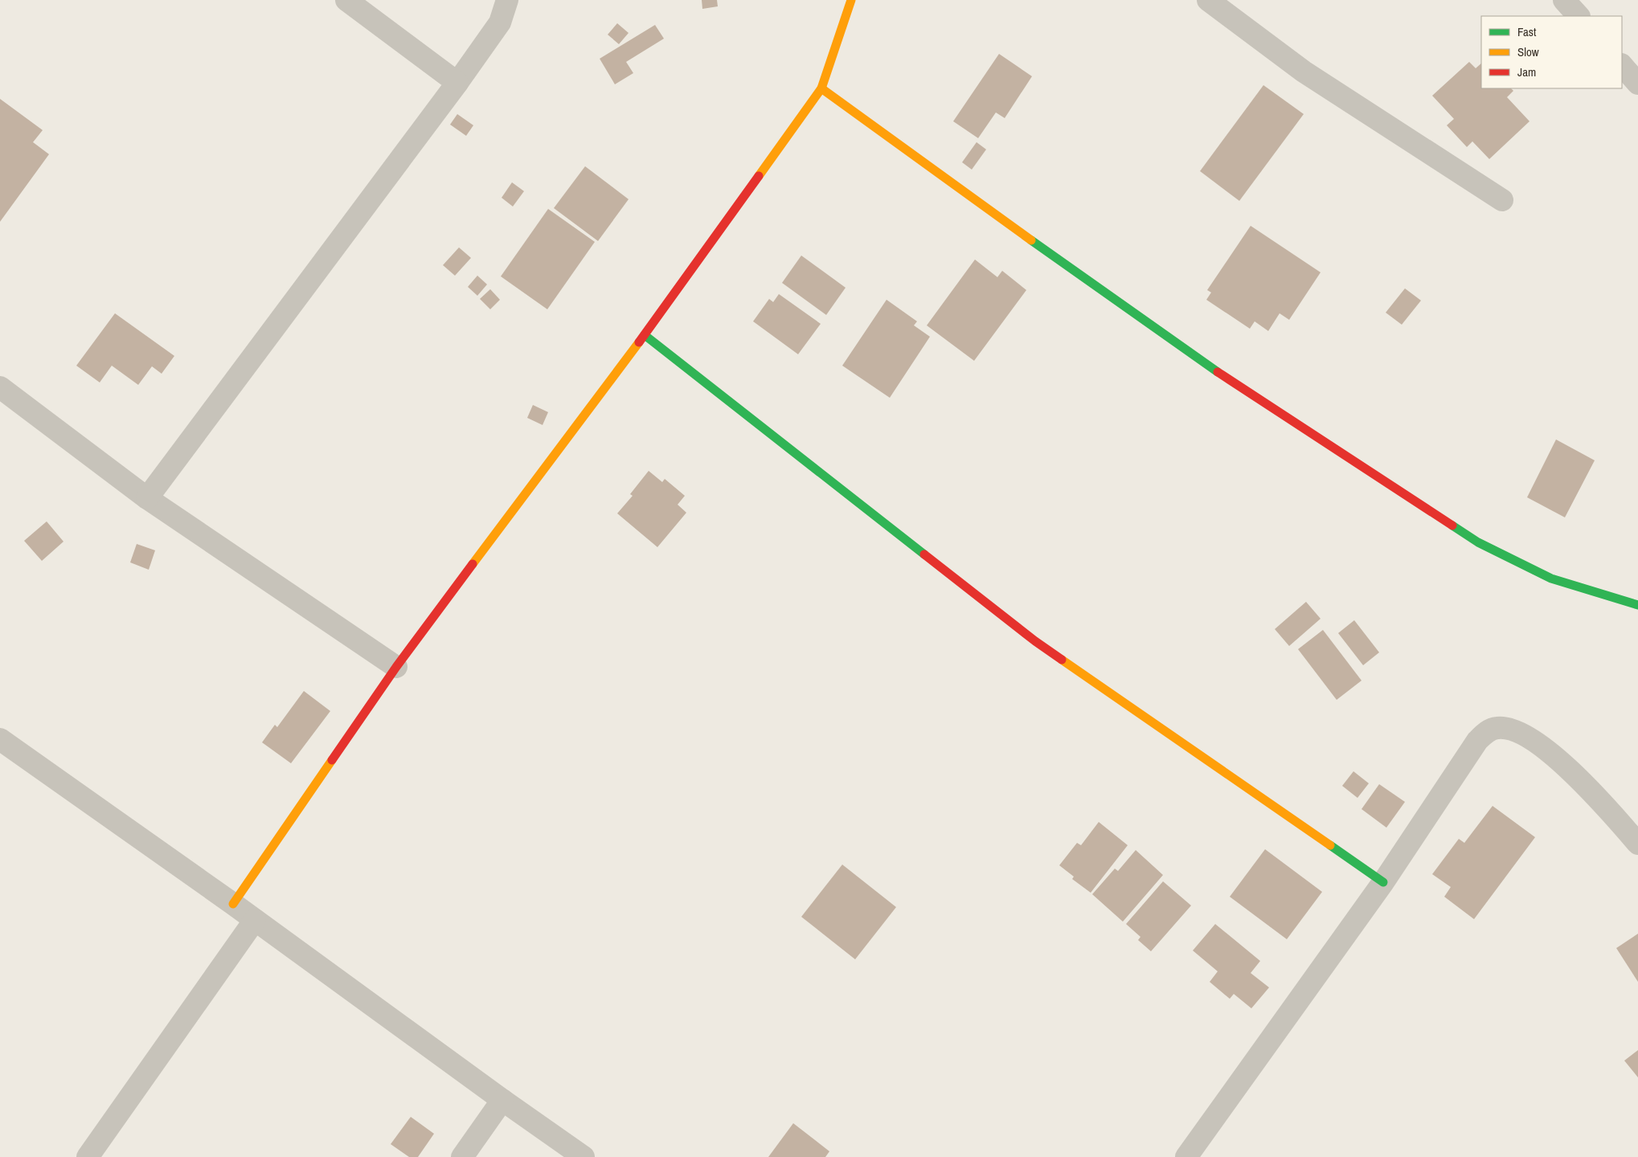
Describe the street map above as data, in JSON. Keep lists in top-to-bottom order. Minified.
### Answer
{"legend":["Fast","Slow","Jam"]}
